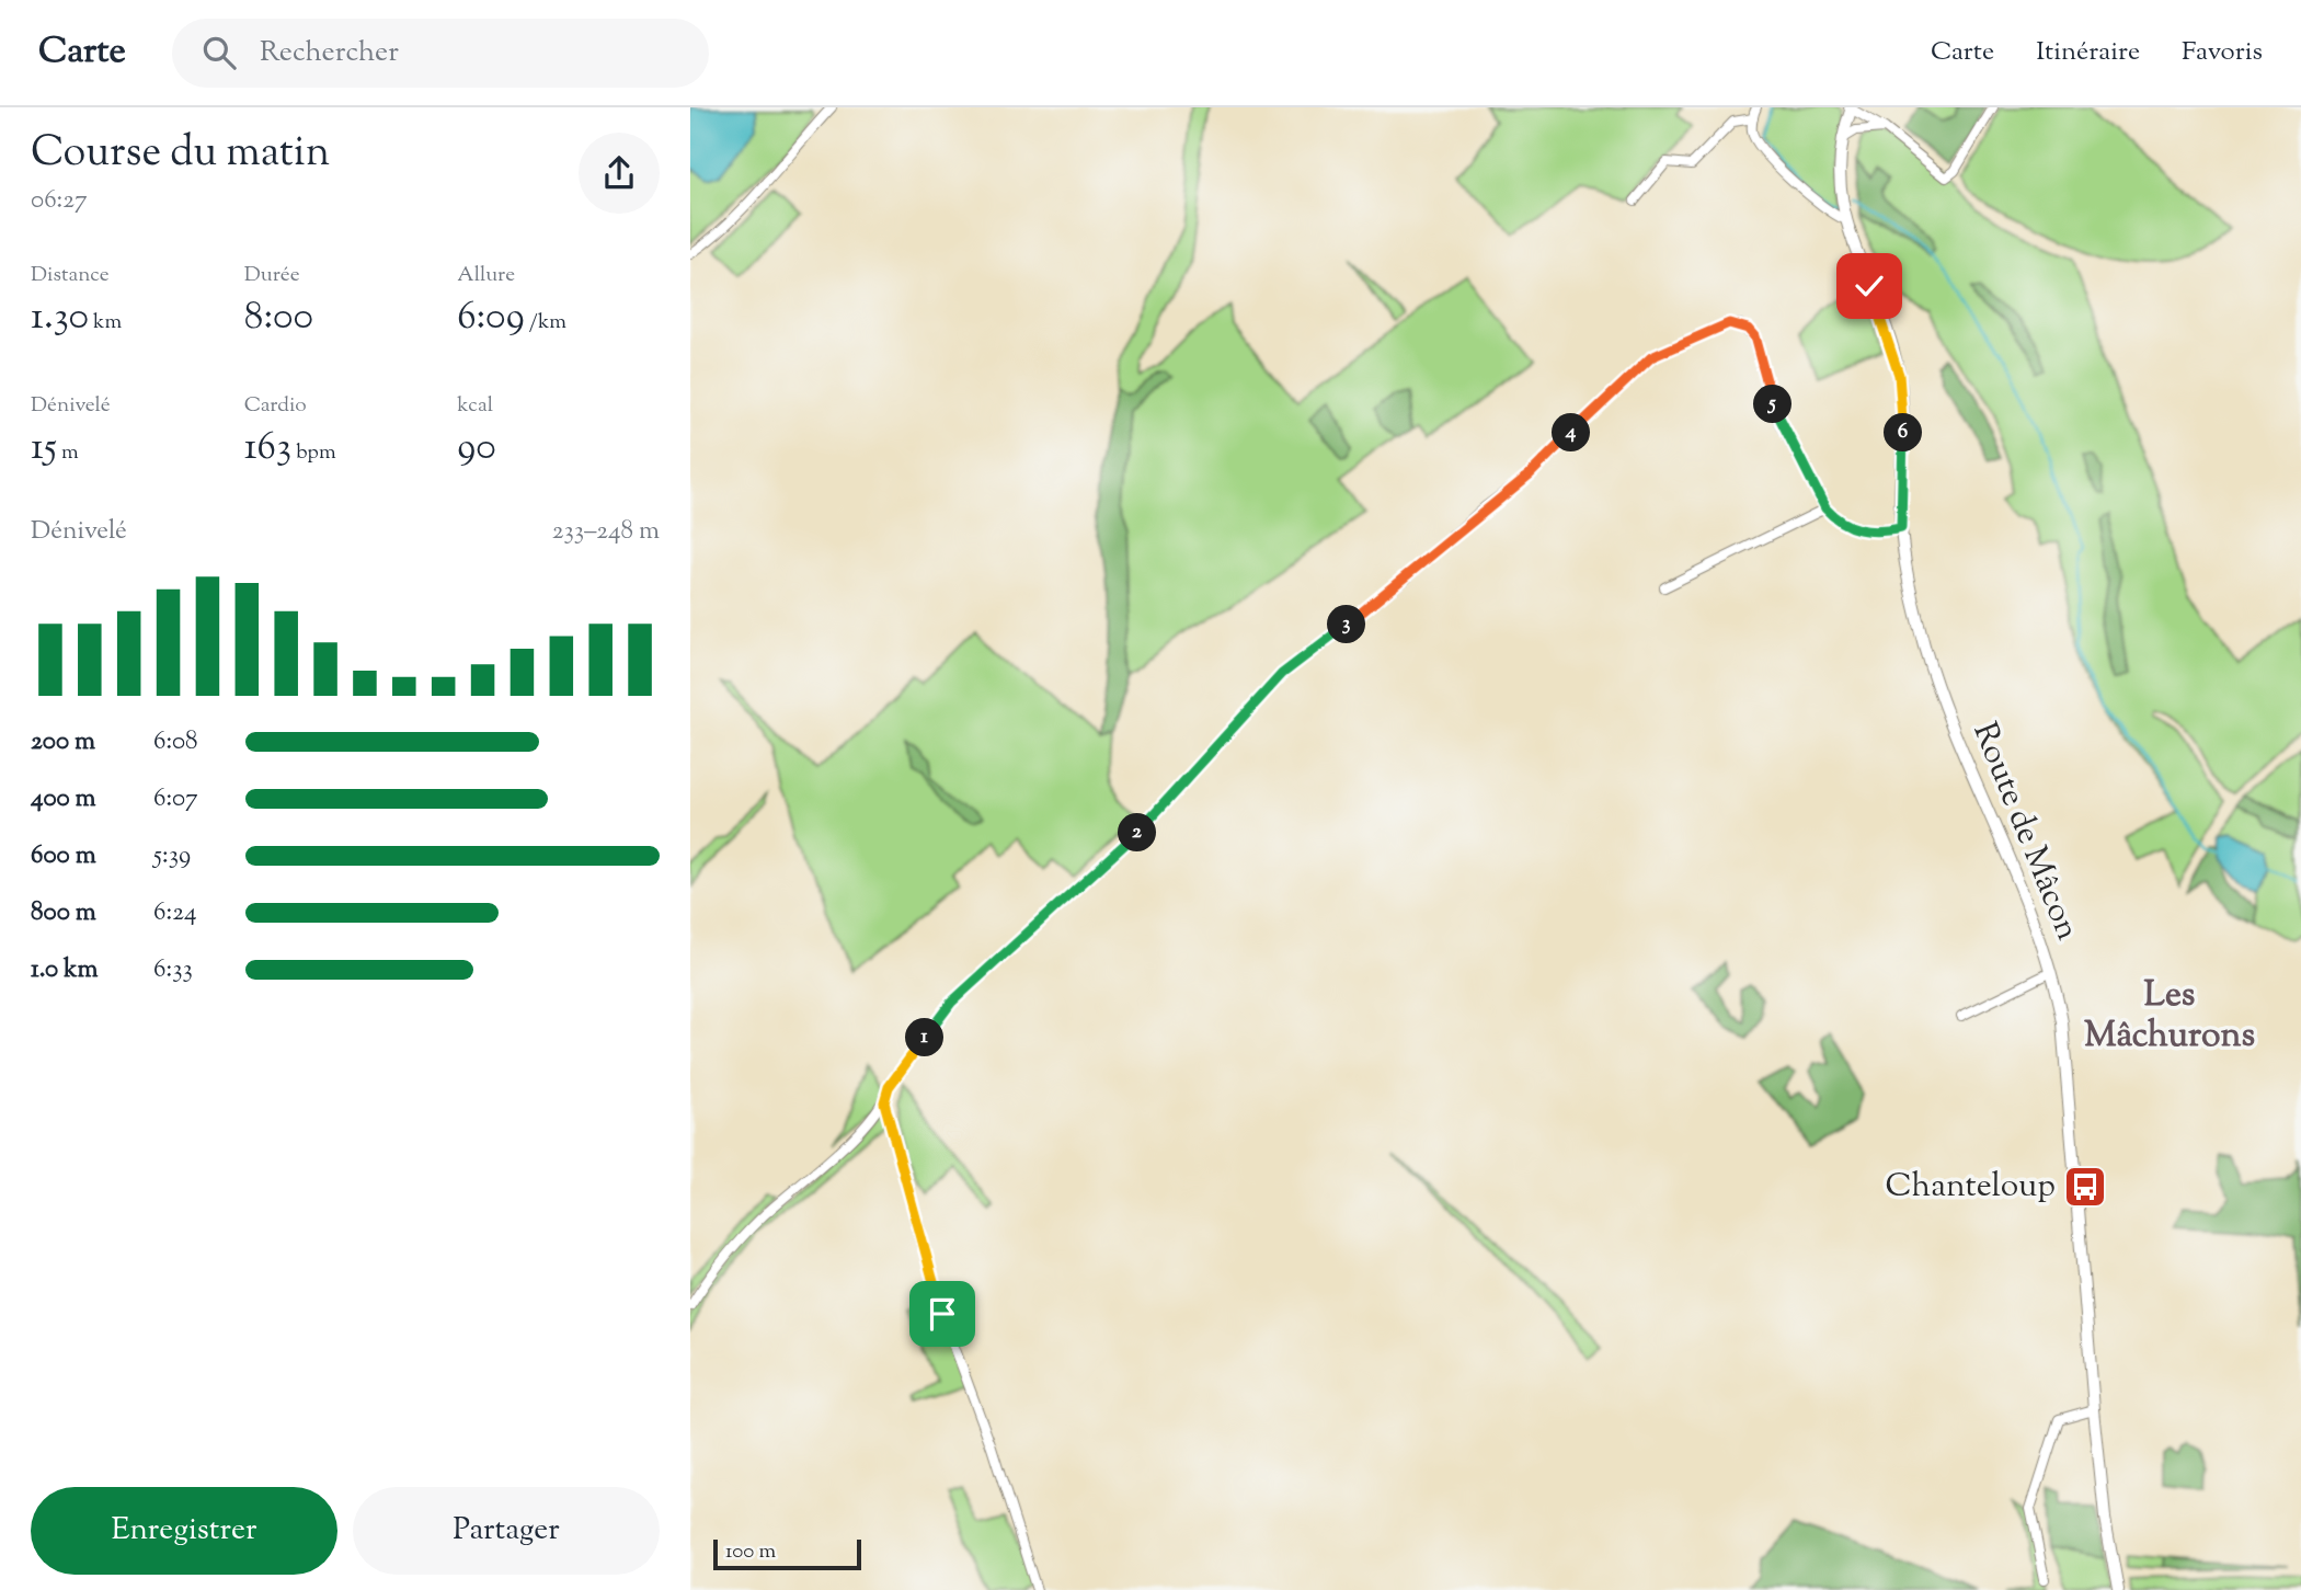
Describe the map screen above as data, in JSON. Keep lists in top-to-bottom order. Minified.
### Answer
{"streets":{"street":["Route de Mâcon"]},"districts":["Les Mâchurons"],"places":{"bus stop":["Chanteloup"]},"scale_bar":"100 m","page":{"header":"Carte","search":"Rechercher","nav":["Carte","Itinéraire","Favoris"],"heading":["Course du matin","06:27"],"stats":[["Distance","1.30 km"],["Durée","8:00"],["Allure","6:09 /km"],["Dénivelé","15 m"],["Cardio","163 bpm"],["kcal","90"]],"pins":["5","4","6","3","2","1"],"chart":["Dénivelé","233–248 m"],"list":[{"name":"200 m","note":"6:08"},{"name":"400 m","note":"6:07"},{"name":"600 m","note":"5:39"},{"name":"800 m","note":"6:24"},{"name":"1.0 km","note":"6:33"}],"buttons":["Enregistrer","Partager"],"scale":"100 m"}}
